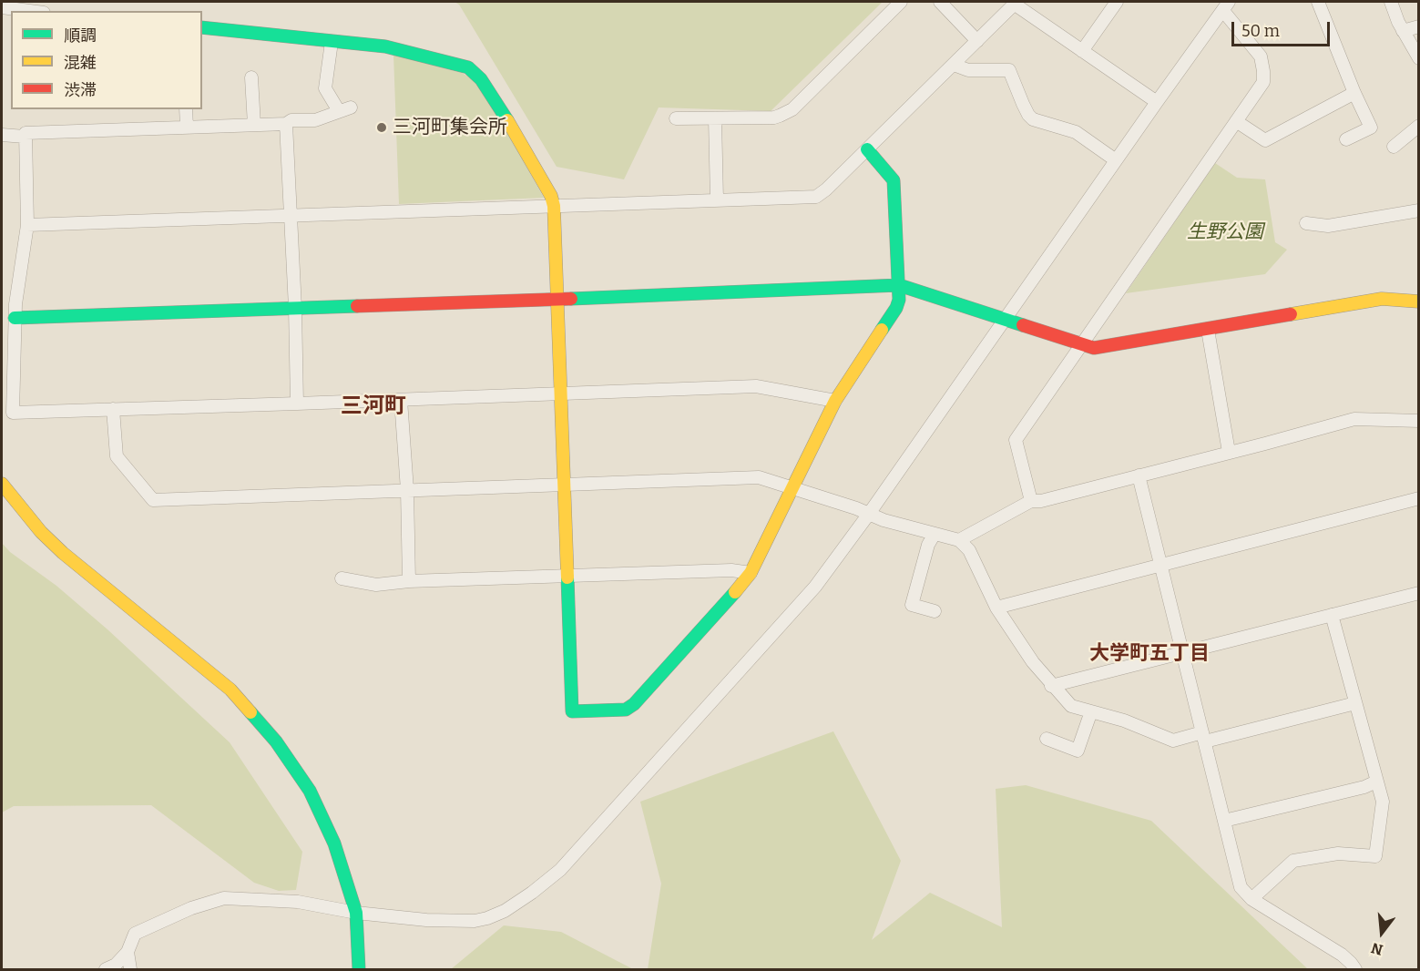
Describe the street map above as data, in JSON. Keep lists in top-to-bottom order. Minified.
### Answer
{"districts":["三河町","大学町五丁目"],"parks":["生野公園"],"places":["三河町集会所"],"legend":["順調","混雑","渋滞"],"scale_bar":"50 m","north":"bottom"}
